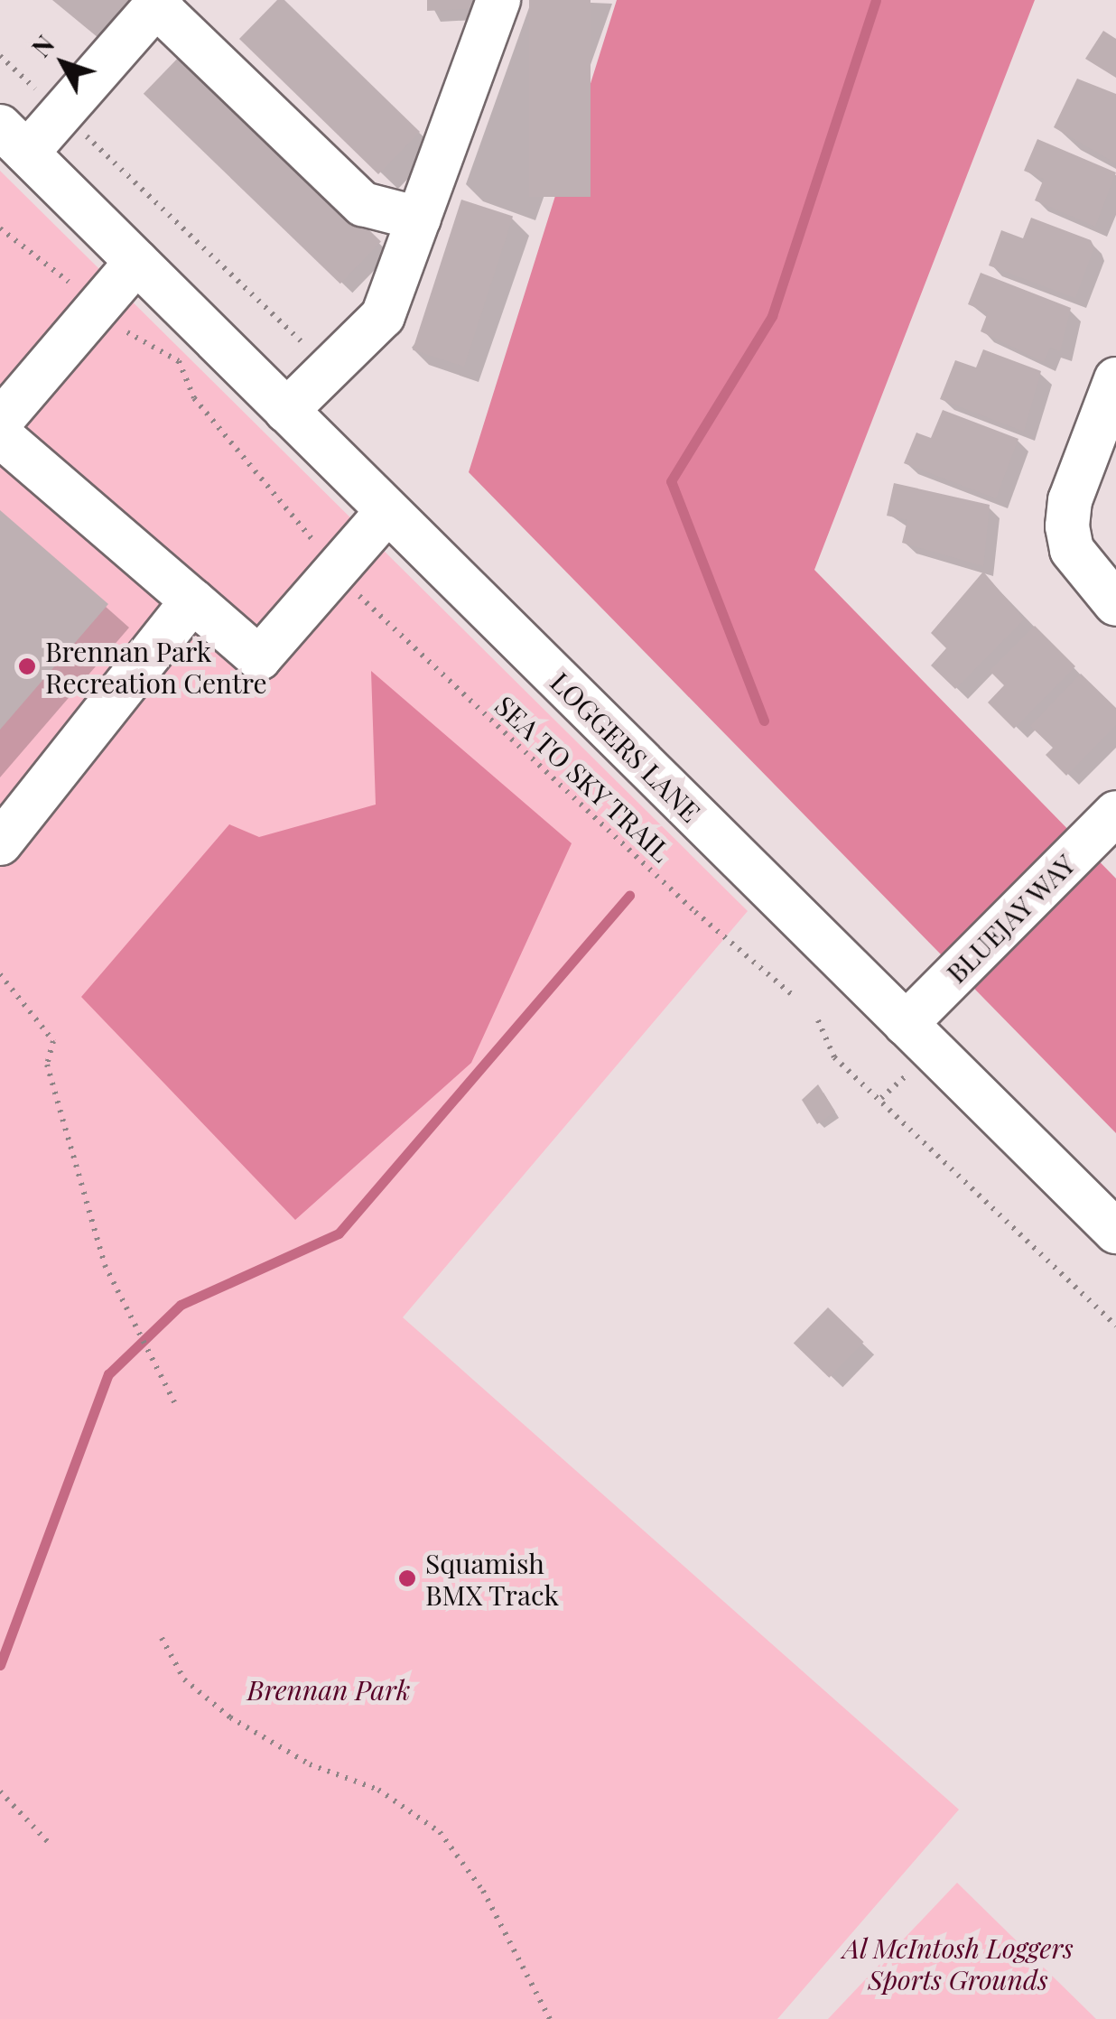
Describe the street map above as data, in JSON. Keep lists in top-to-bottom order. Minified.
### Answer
{"streets":{"street":["LOGGERS LANE","BLUEJAY WAY"],"path":["SEA TO SKY TRAIL"]},"crossings":[["LOGGERS LANE","BLUEJAY WAY"]],"parks":["Brennan Park","Al McIntosh Loggers Sports Grounds"],"places":["Brennan Park Recreation Centre","Squamish BMX Track"],"north":"top left"}
